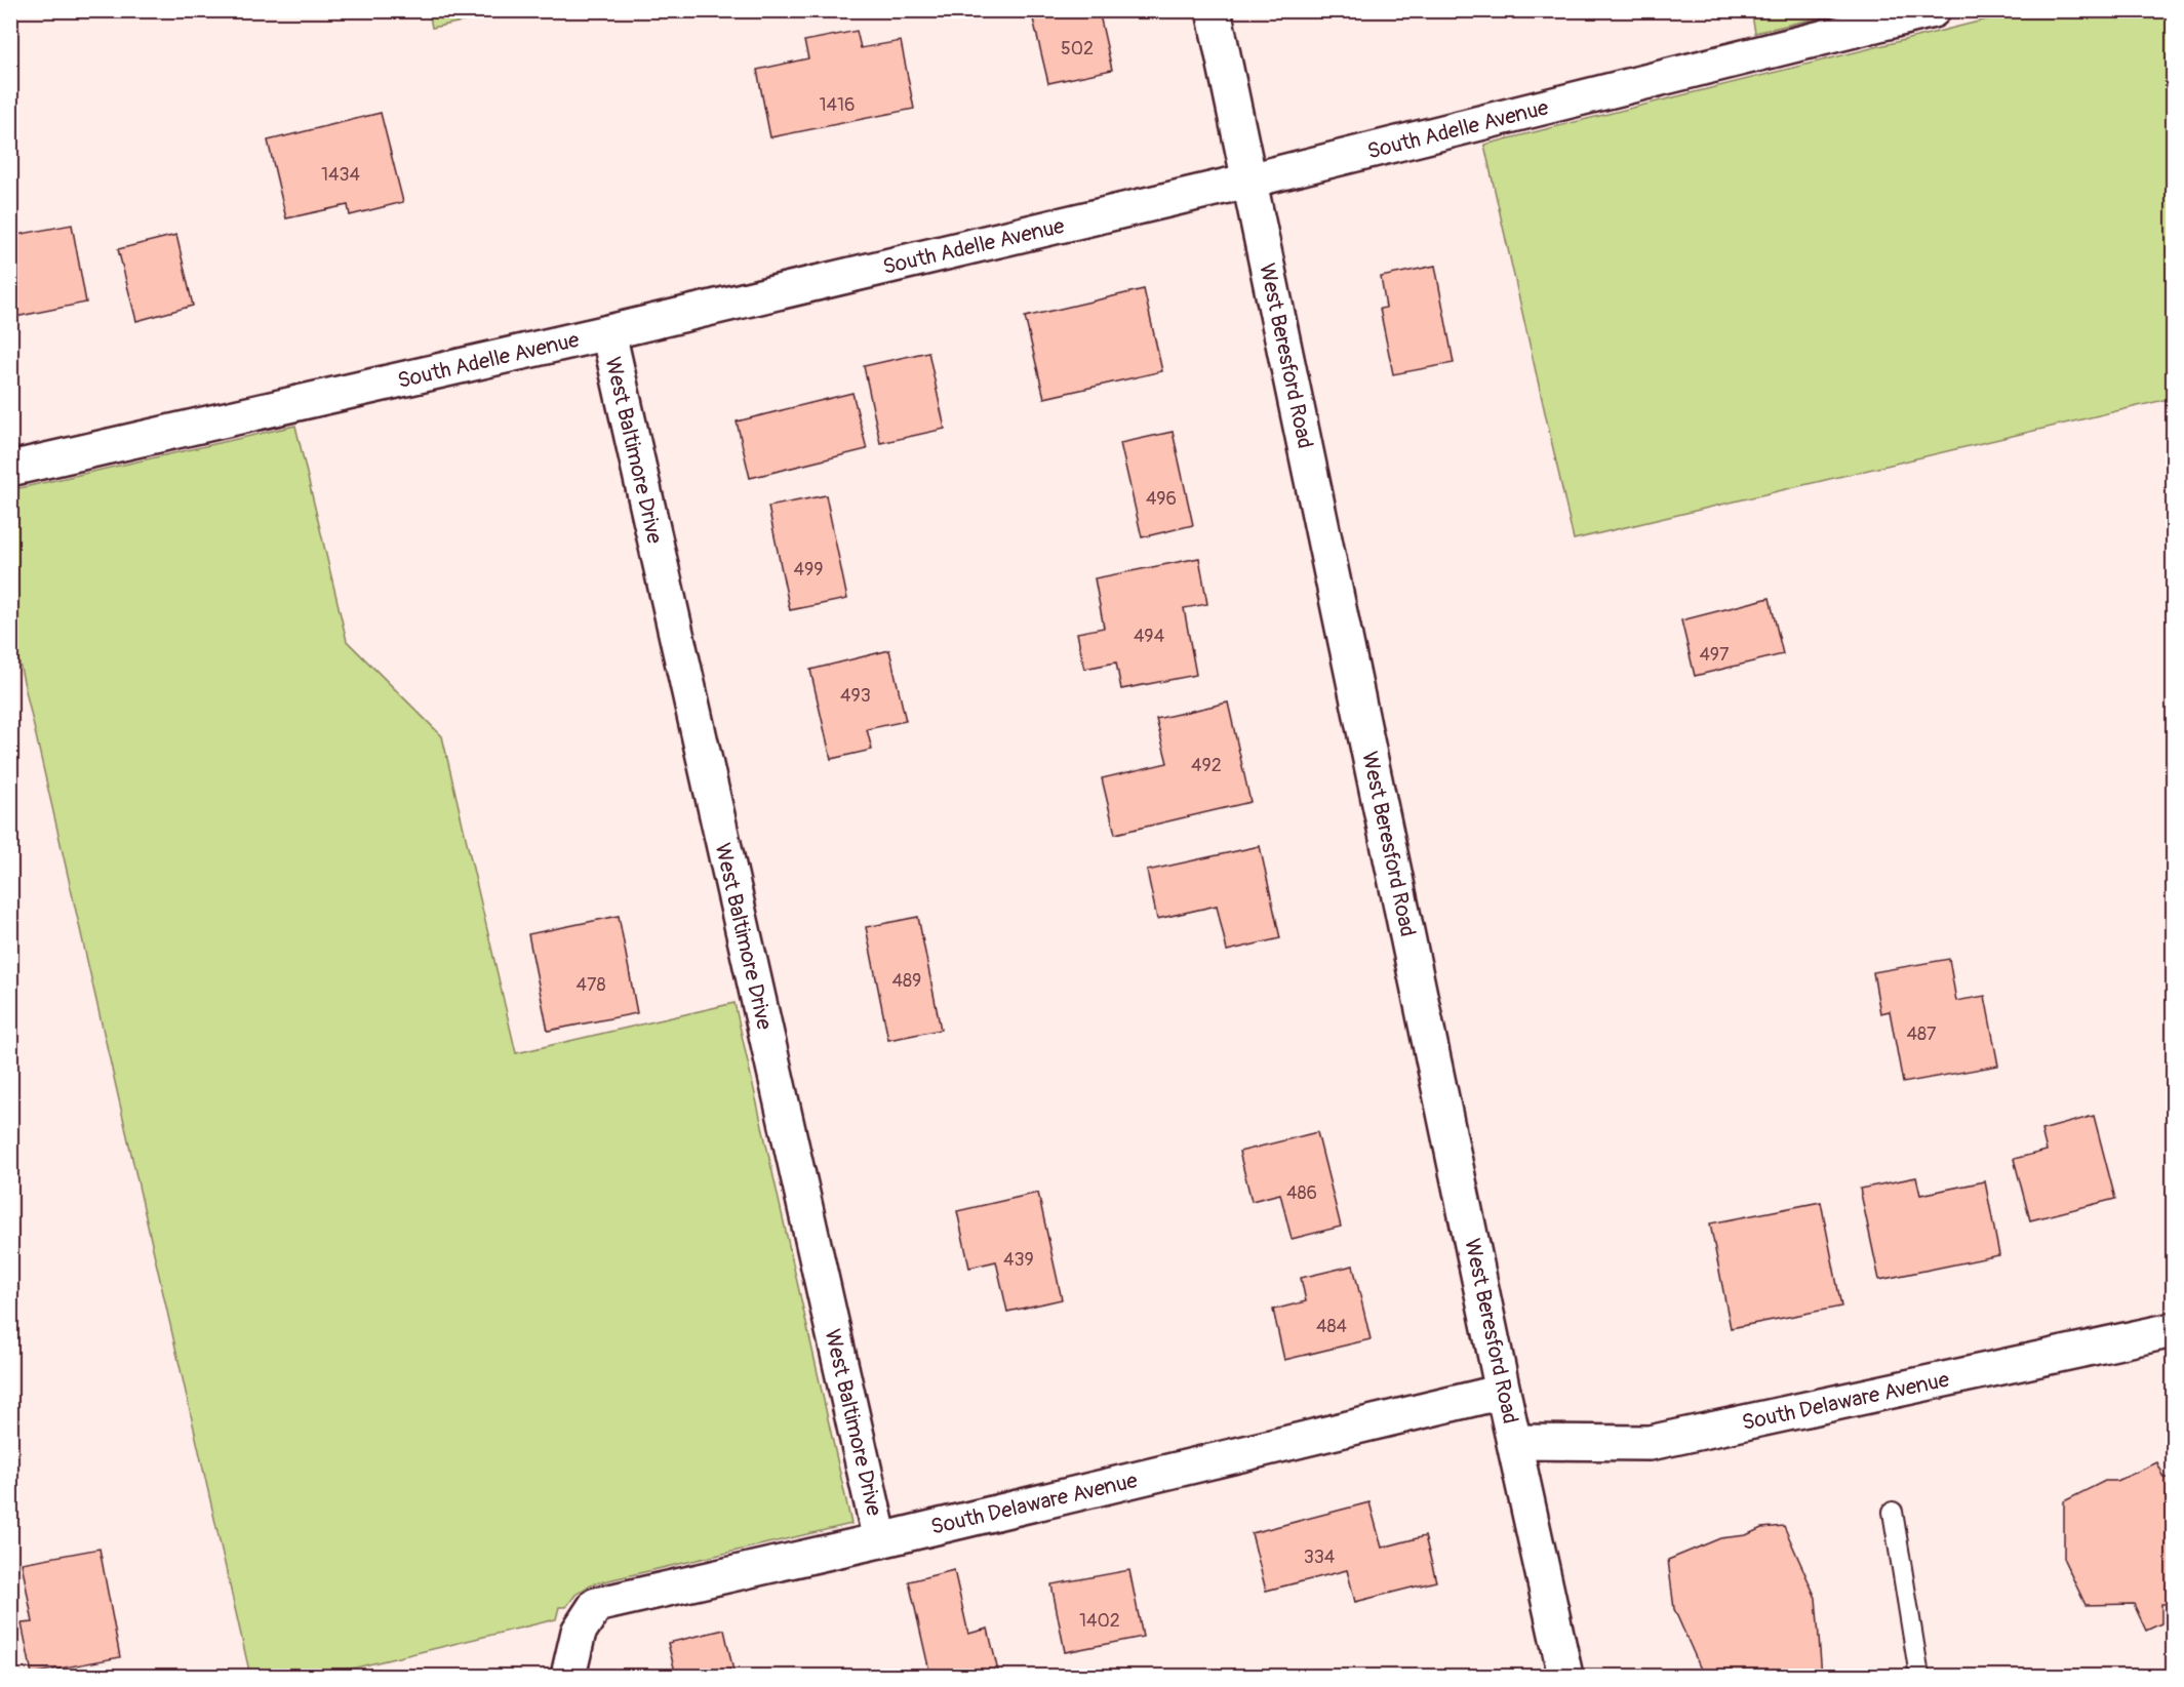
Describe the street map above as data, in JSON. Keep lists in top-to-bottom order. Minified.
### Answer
{"streets":{"street":["South Adelle Avenue","West Beresford Road","West Baltimore Drive","South Delaware Avenue"]},"crossings":[["South Adelle Avenue","West Beresford Road"],["South Adelle Avenue","West Baltimore Drive"],["West Beresford Road","South Delaware Avenue"],["West Baltimore Drive","South Delaware Avenue"]],"house_numbers":["502","1416","1434","496","499","494","497","493","492","489","478","487","486","439","484","334","1402"]}
